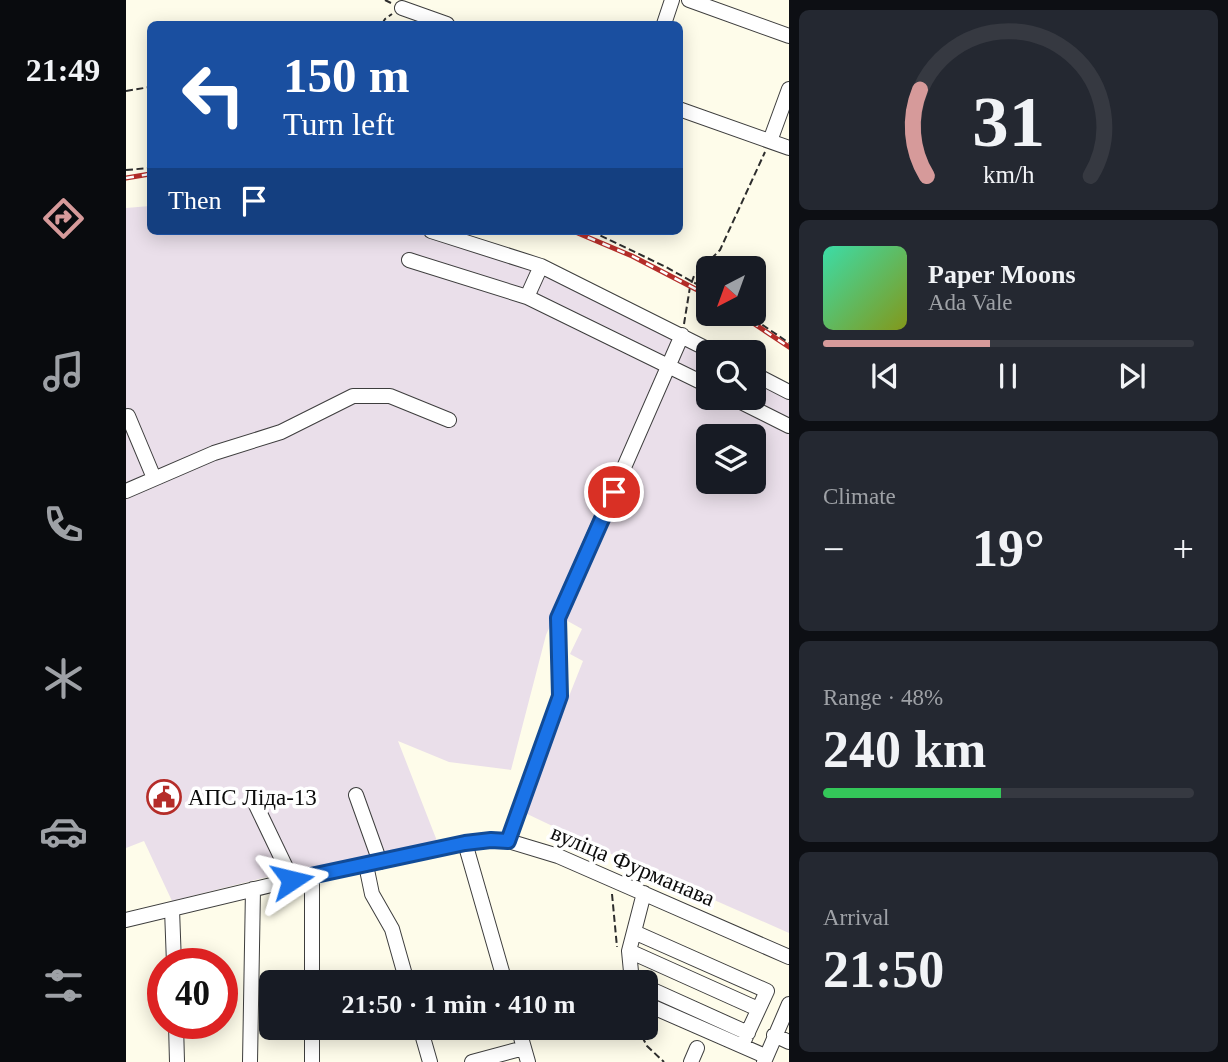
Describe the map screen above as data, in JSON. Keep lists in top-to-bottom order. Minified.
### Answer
{"streets":{"street":["вуліца Фурманава"]},"places":{"public building":["АПС Ліда-13"]},"north":"bottom left","page":{"tabs":"21:49","turn":["150 m","Turn left"],"then":"Then","song":["Paper Moons","Ada Vale"],"tile":["Climate",["Range · 48%","240 km"],["Arrival","21:50"]],"heat":["−","19°","+"],"limit":"40","trip":"21:50 · 1 min · 410 m","gauge":["31","km/h"]}}
